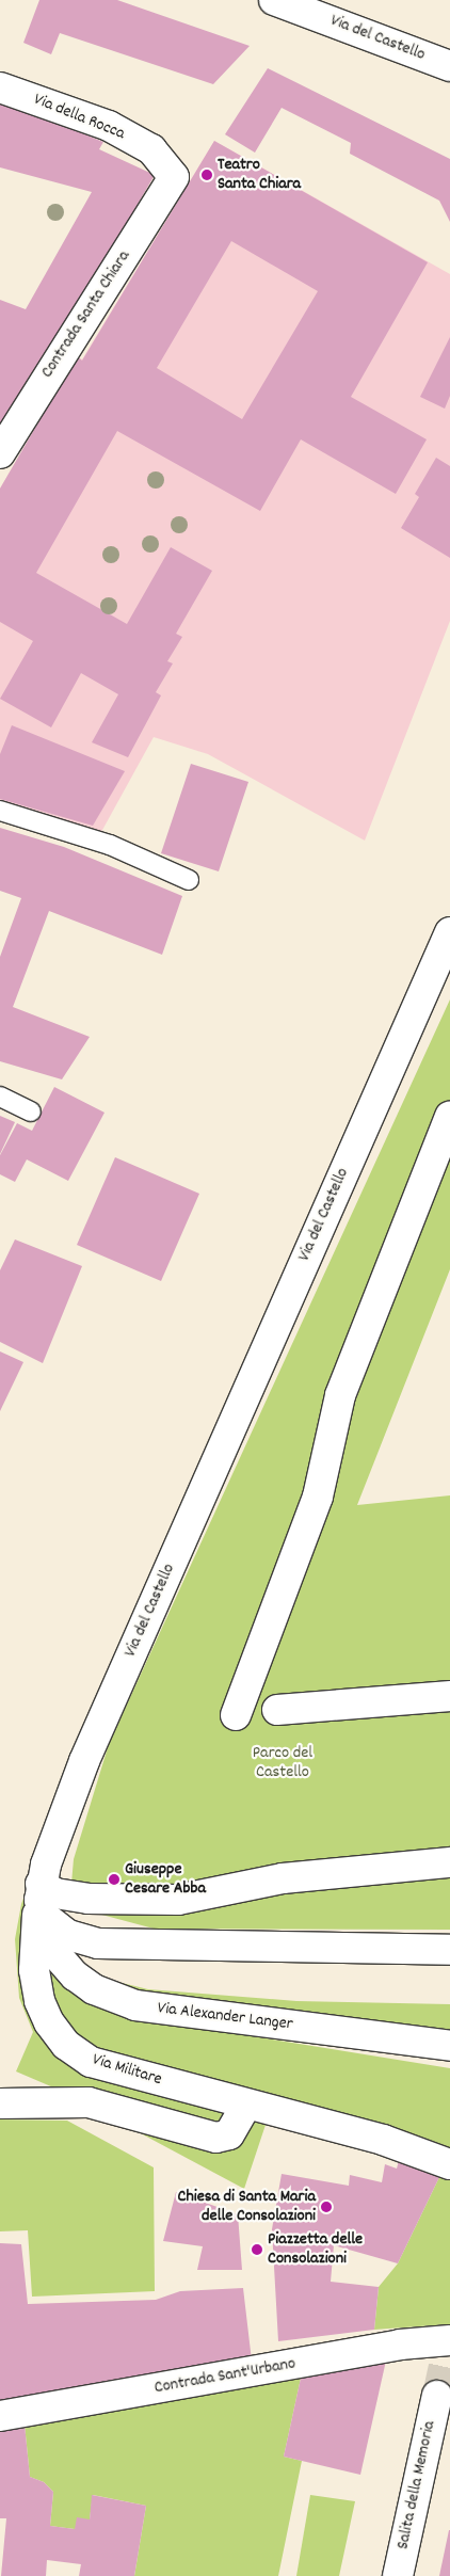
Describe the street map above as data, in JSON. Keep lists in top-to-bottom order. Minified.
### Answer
{"streets":{"street":["Via del Castello","Via della Rocca","Contrada Santa Chiara","Via Alexander Langer","Via Militare","Contrada Sant'Urbano","Salita della Memoria"]},"crossings":[["Via del Castello","Via Alexander Langer"],["Via del Castello","Via Militare"],["Via della Rocca","Contrada Santa Chiara"],["Via Alexander Langer","Via Militare"]],"parks":["Parco del Castello"],"places":["Teatro Santa Chiara","Giuseppe Cesare Abba","Chiesa di Santa Maria delle Consolazioni","Piazzetta delle Consolazioni"]}
